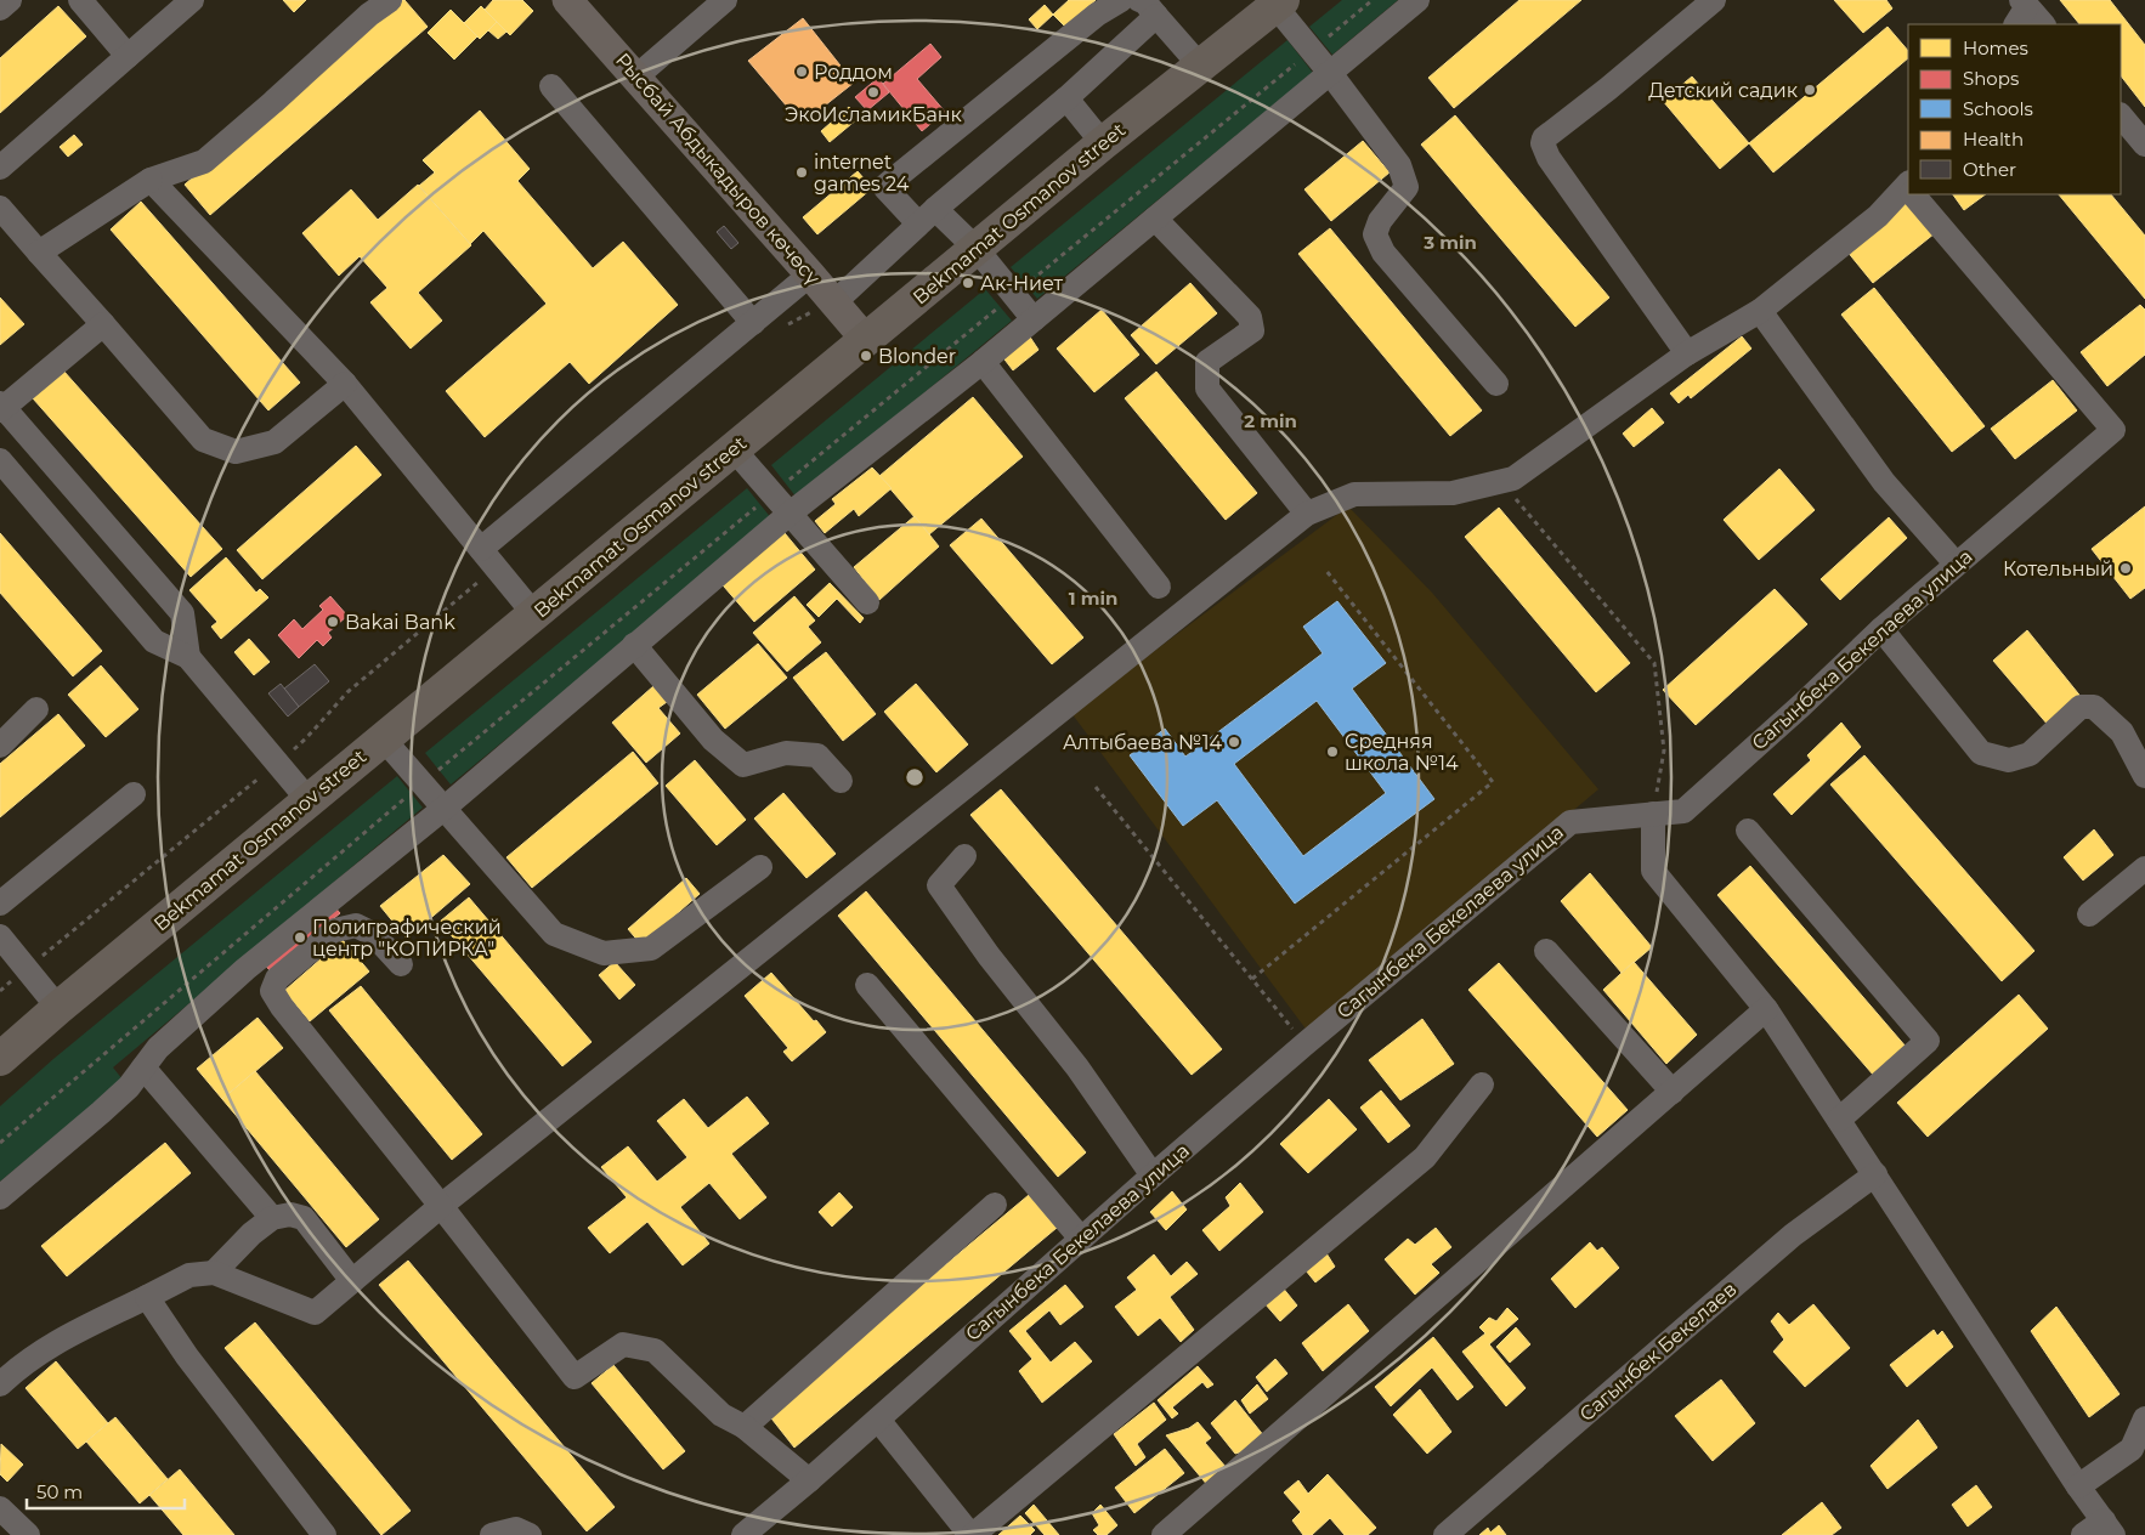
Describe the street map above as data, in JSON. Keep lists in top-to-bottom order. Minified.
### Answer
{"streets":{"highway":["Bekmamat Osmanov street"],"main road":["Рысбай Абдыкадыров көчөсү"],"street":["Сагынбека Бекелаева улица","Сагынбек Бекелаев"]},"crossings":[["Рысбай Абдыкадыров көчөсү","Bekmamat Osmanov street"]],"places":["Роддом","Детский садик","ЭкоИсламикБанк","internet games 24","Ак-Ниет","Blonder","Котельный","Bakai Bank","Алтыбаева №14","Средняя школа №14","Полиграфический центр \"КОПИРКА\""],"legend":["Homes","Shops","Schools","Health","Other"],"scale_bar":"50 m","rings":["3 min","2 min","1 min"]}
